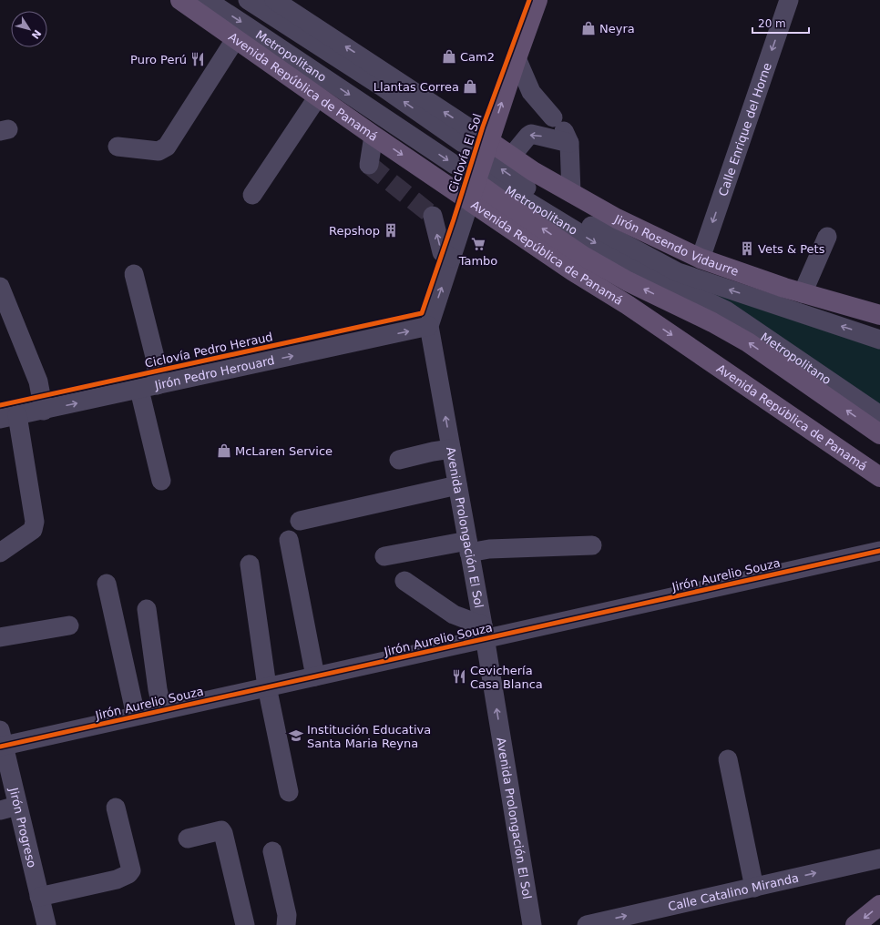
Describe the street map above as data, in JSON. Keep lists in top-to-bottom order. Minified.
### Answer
{"streets":{"main road":["Avenida República de Panamá","Jirón Rosendo Vidaurre"],"street":["Metropolitano","Calle Enrique del Horne","Jirón Pedro Herouard","Avenida Prolongación El Sol","Jirón Aurelio Souza","Jirón Progreso","Calle Catalino Miranda"],"cycle path":["Ciclovía El Sol"]},"crossings":[["Metropolitano","Avenida República de Panamá"],["Metropolitano","Jirón Rosendo Vidaurre"],["Metropolitano","Avenida Prolongación El Sol"],["Avenida República de Panamá","Jirón Rosendo Vidaurre"],["Avenida República de Panamá","Avenida Prolongación El Sol"],["Calle Enrique del Horne","Jirón Rosendo Vidaurre"],["Jirón Rosendo Vidaurre","Avenida Prolongación El Sol"],["Jirón Pedro Herouard","Avenida Prolongación El Sol"],["Avenida Prolongación El Sol","Jirón Aurelio Souza"],["Jirón Aurelio Souza","Jirón Progreso"]],"one_way":["Calle Enrique del Horne","Avenida Prolongación El Sol","Calle Catalino Miranda"],"places":{"shop":["Neyra","Cam2","Llantas Correa","McLaren Service"],"restaurant":["Puro Perú","Cevichería Casa Blanca"],"building":["Repshop","Vets & Pets"],"supermarket":["Tambo"],"school or university":["Institución Educativa Santa Maria Reyna"]},"scale_bar":"20 m","north":"bottom right"}
